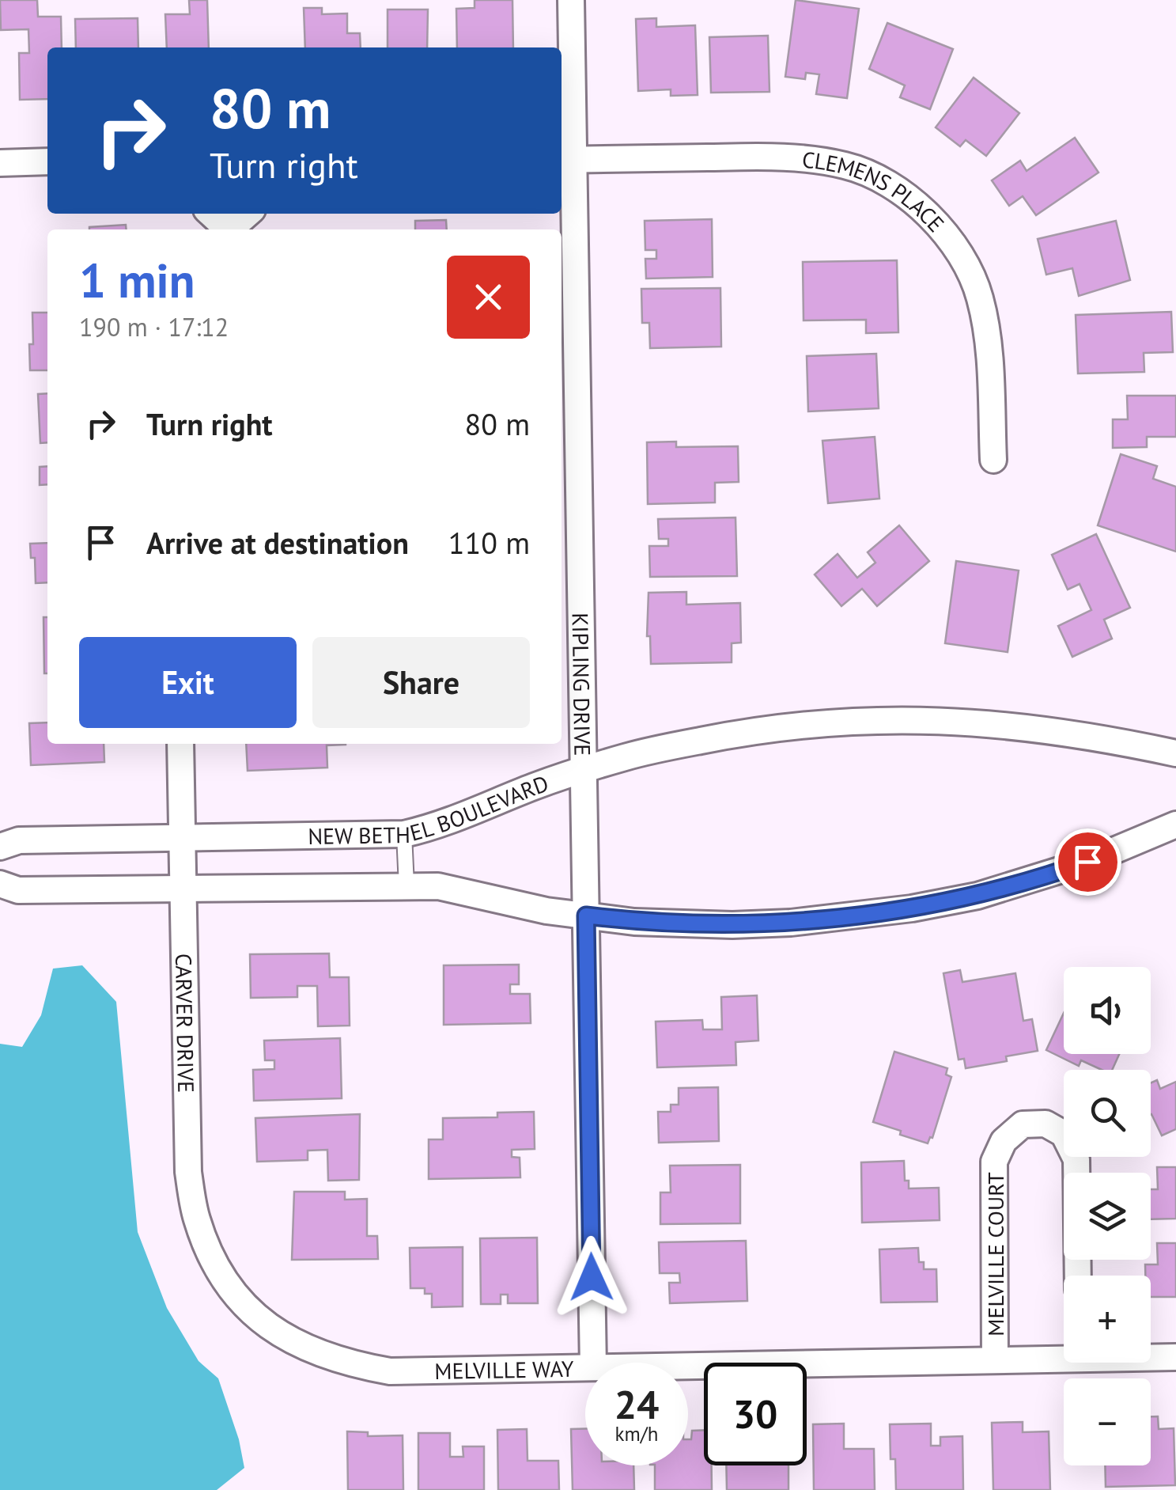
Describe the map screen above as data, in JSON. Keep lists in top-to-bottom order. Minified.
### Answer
{"streets":{"street":["CLEMENS PLACE","KIPLING DRIVE","NEW BETHEL BOULEVARD","CARVER DRIVE","MELVILLE COURT","MELVILLE WAY"]},"crossings":[["CLEMENS PLACE","KIPLING DRIVE"],["KIPLING DRIVE","NEW BETHEL BOULEVARD"],["NEW BETHEL BOULEVARD","CARVER DRIVE"],["CARVER DRIVE","MELVILLE WAY"],["MELVILLE COURT","MELVILLE WAY"]],"page":{"turn":["80 m","Turn right"],"heading":["1 min","190 m · 17:12"],"list":[{"name":"Turn right","value":"80 m"},{"name":"Arrive at destination","value":"110 m"}],"buttons":["Exit","Share"],"map_buttons":["+","−"],"speed":"24 km/h","limit":"30"}}
